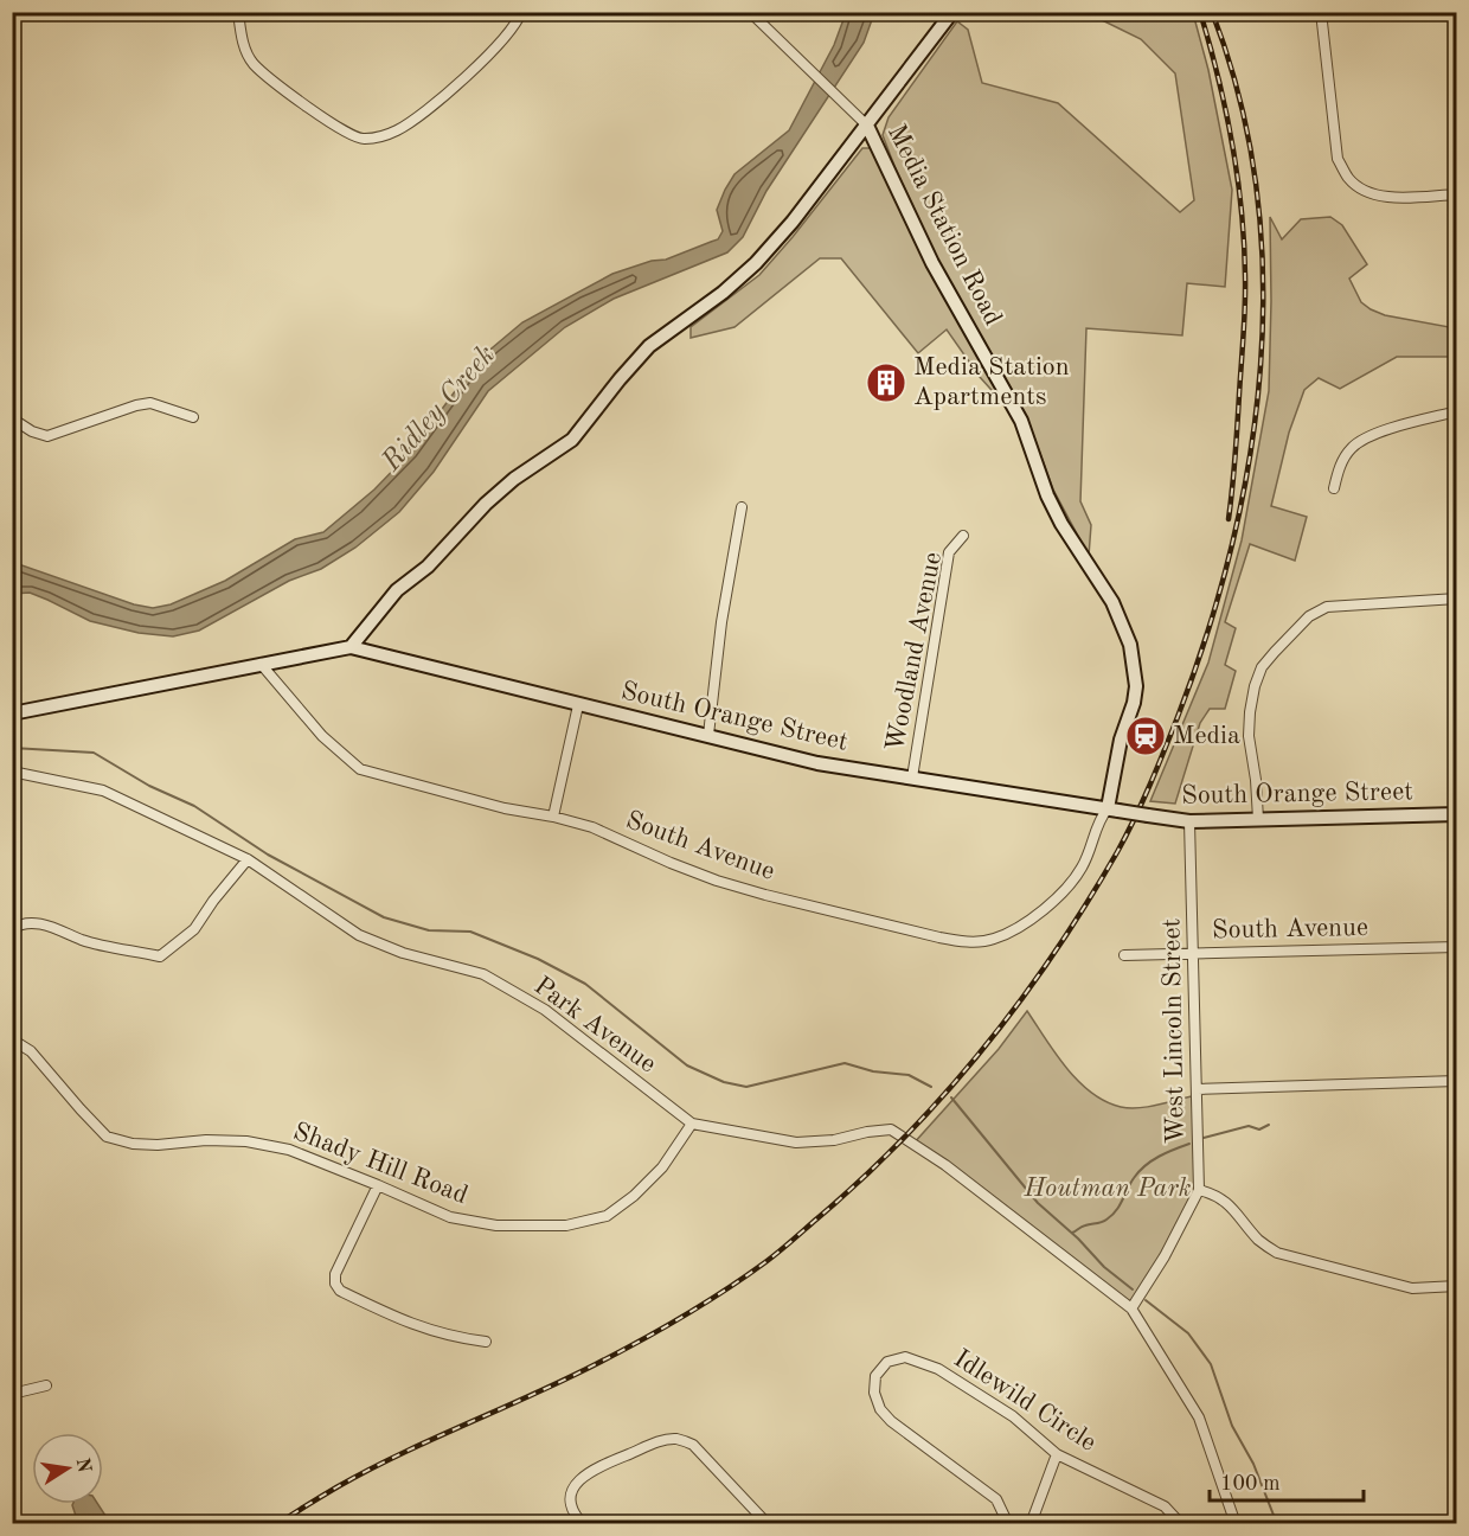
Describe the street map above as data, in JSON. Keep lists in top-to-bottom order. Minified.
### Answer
{"streets":{"street":["Media Station Road","Woodland Avenue","South Orange Street","South Avenue","Park Avenue","West Lincoln Street","Shady Hill Road","Idlewild Circle"]},"crossings":[["Media Station Road","South Orange Street"],["Media Station Road","South Avenue"],["Woodland Avenue","South Orange Street"],["South Orange Street","South Avenue"],["South Orange Street","West Lincoln Street"],["South Avenue","West Lincoln Street"],["Park Avenue","West Lincoln Street"],["Park Avenue","Shady Hill Road"]],"water":["Ridley Creek"],"parks":["Houtman Park"],"places":{"building":["Media Station Apartments"],"station":["Media"]},"scale_bar":"100 m","north":"right"}
